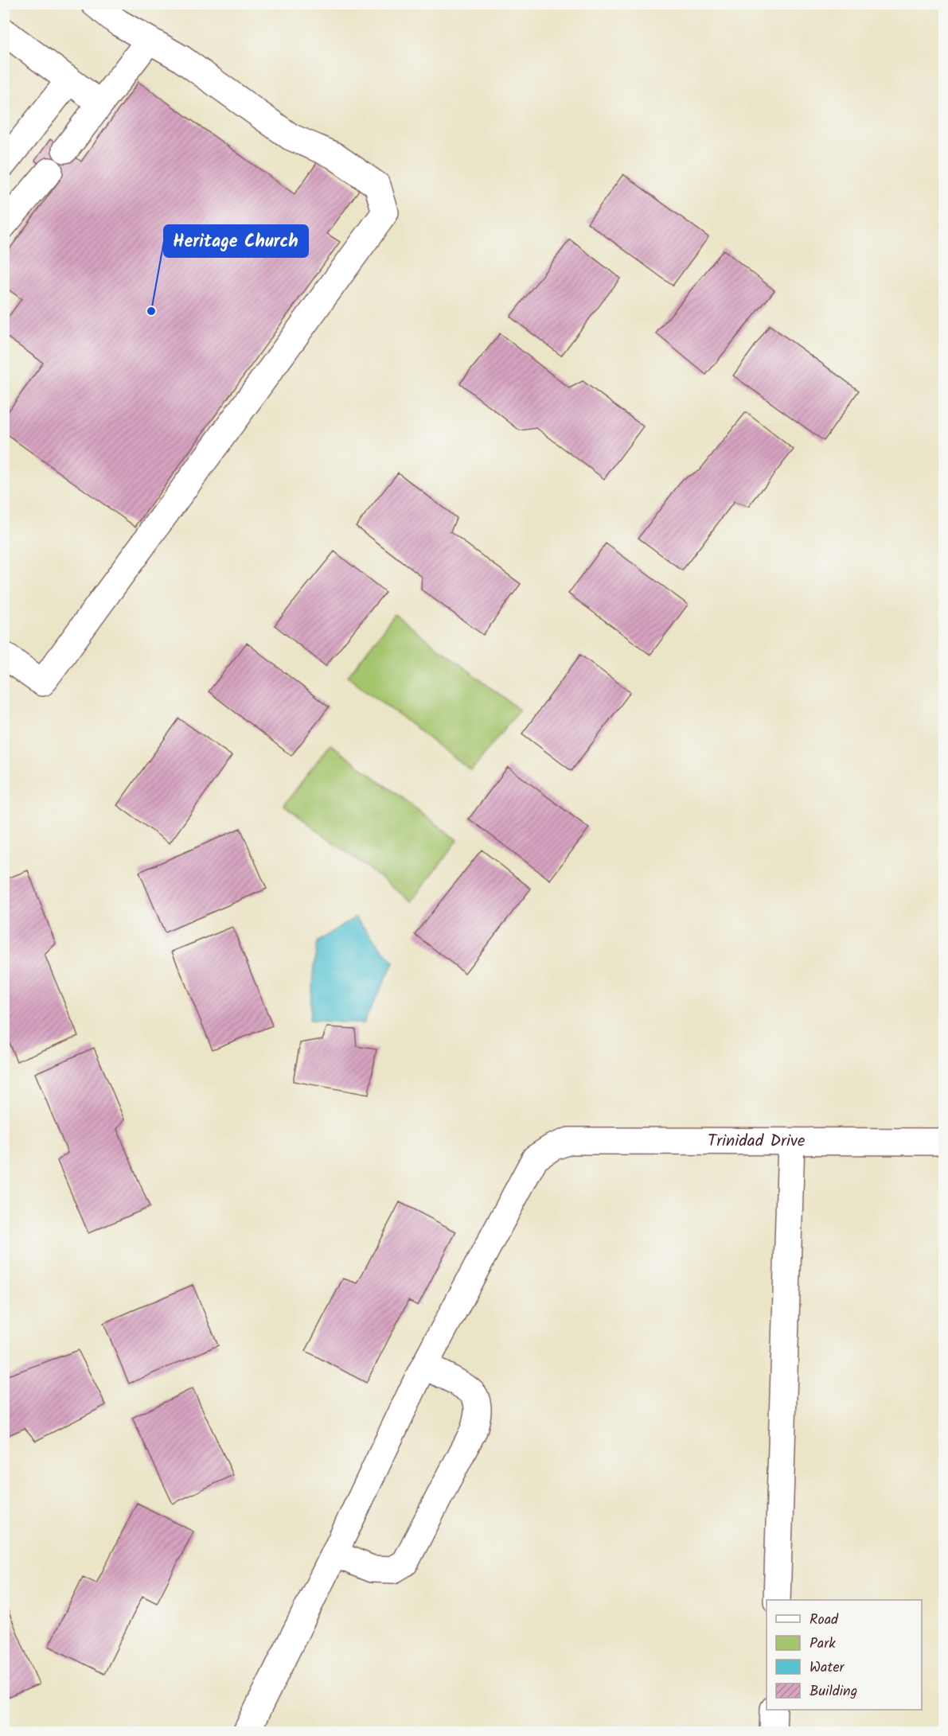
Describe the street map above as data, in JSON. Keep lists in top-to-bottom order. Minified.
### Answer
{"streets":{"street":["Trinidad Drive"]},"places":["Heritage Church"],"legend":["Road","Park","Water","Building"]}
